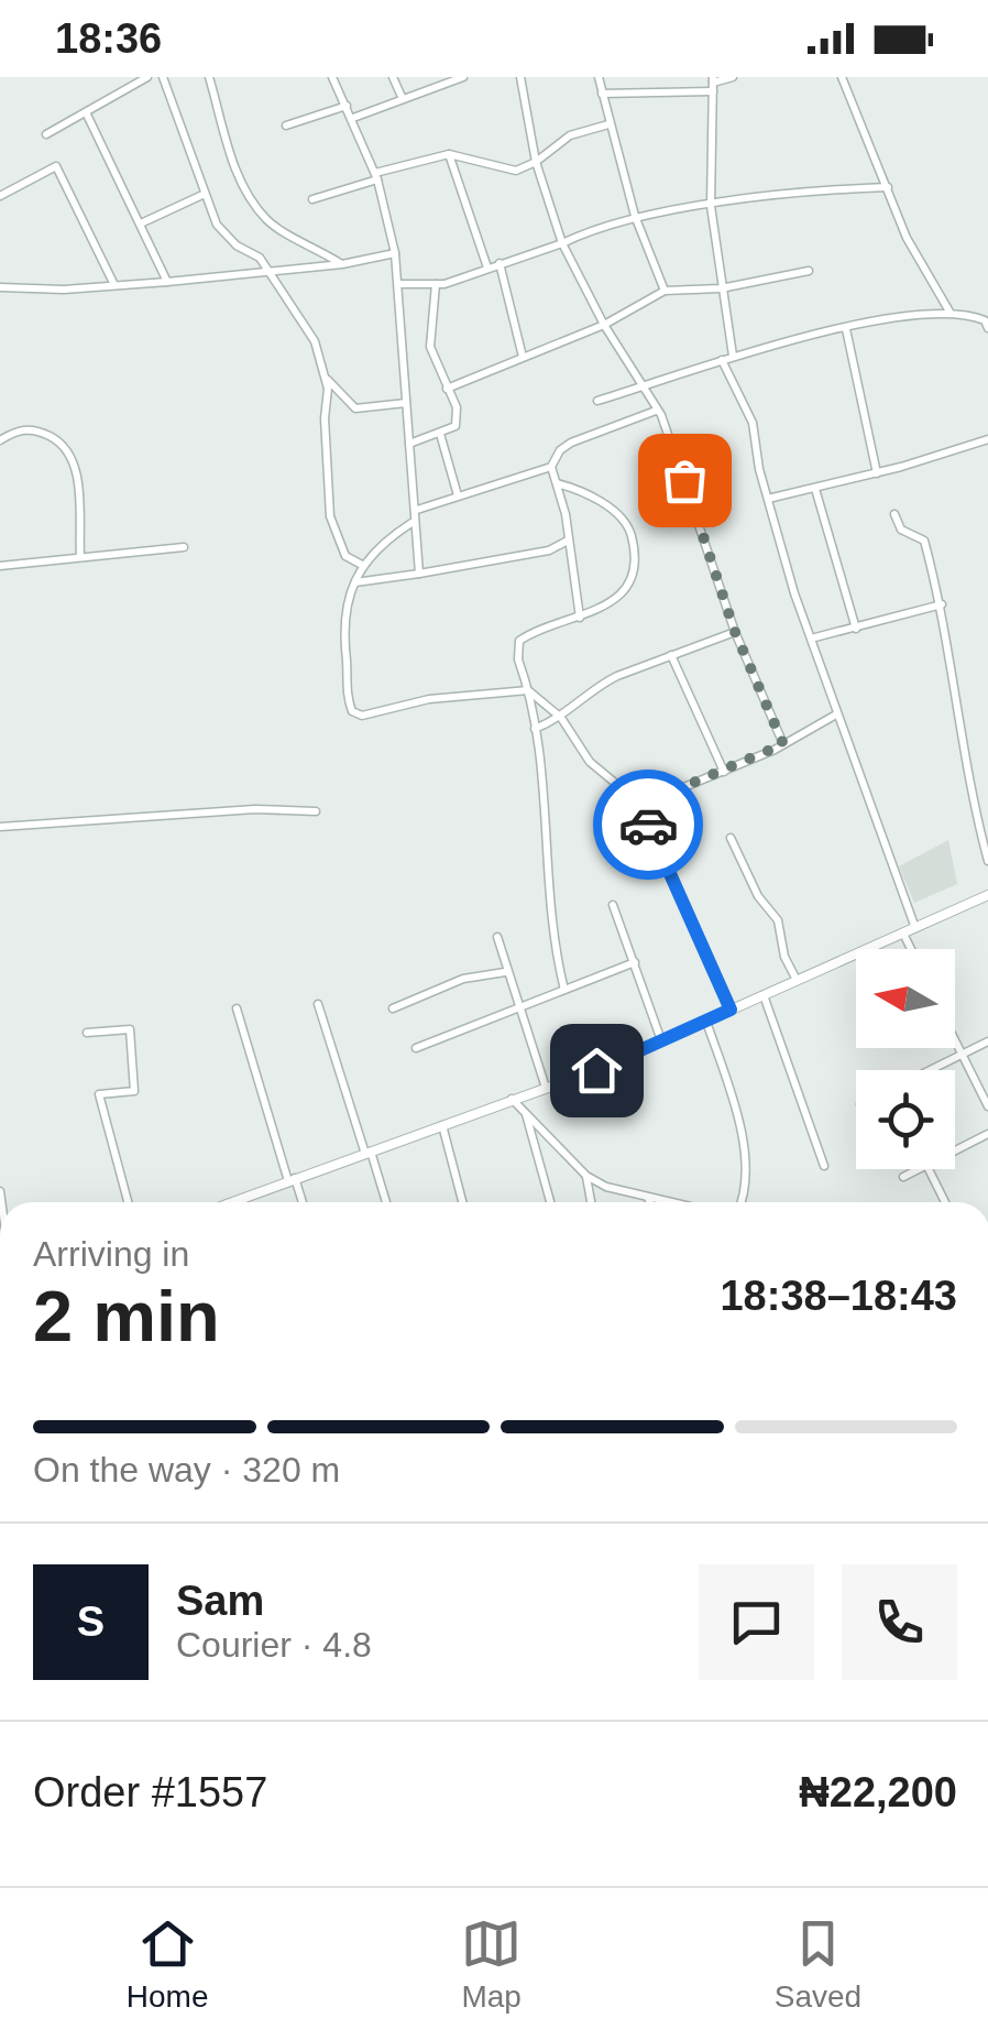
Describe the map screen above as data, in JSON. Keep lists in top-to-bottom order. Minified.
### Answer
{"north":"left","page":{"status":"18:36","heading":["2 min","Arriving in","18:38–18:43"],"panel":["Sam","Courier · 4.8","Order #1557","₦22,200"],"bar":"On the way · 320 m","round":"S","tabs":["Home","Map","Saved"]}}
